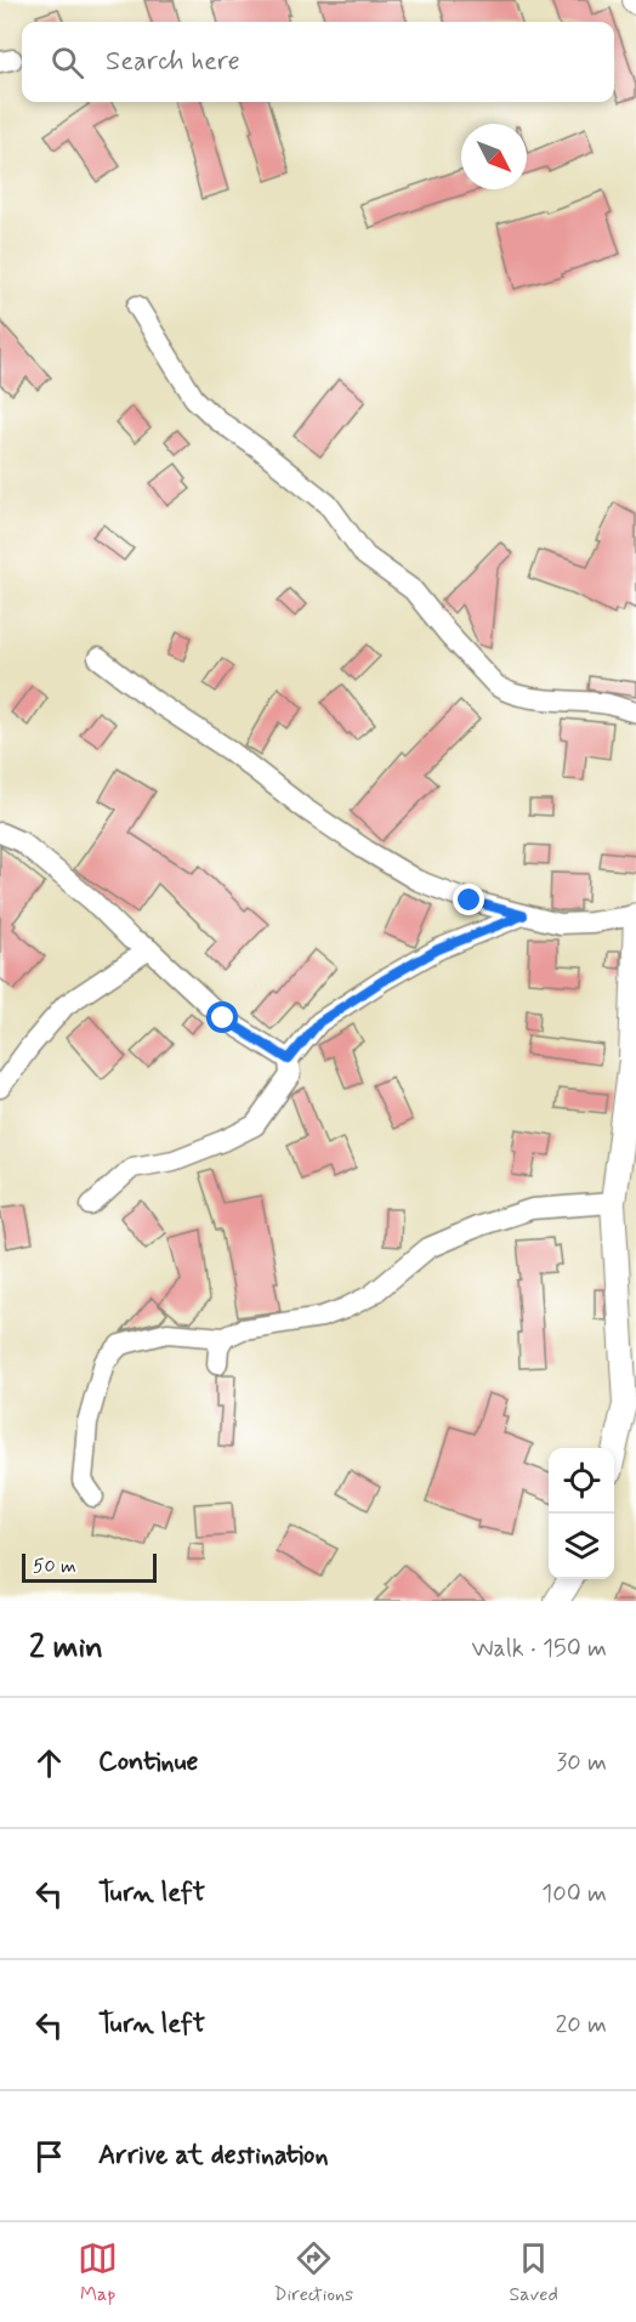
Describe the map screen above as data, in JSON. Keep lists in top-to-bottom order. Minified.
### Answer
{"scale_bar":"50 m","north":"bottom right","page":{"search":"Search here","scale":"50 m","heading":["2 min","Walk · 150 m"],"list":[["Continue","30 m"],["Turn left","100 m"],["Turn left","20 m"],"Arrive at destination"],"nav":["Map","Directions","Saved"]}}
